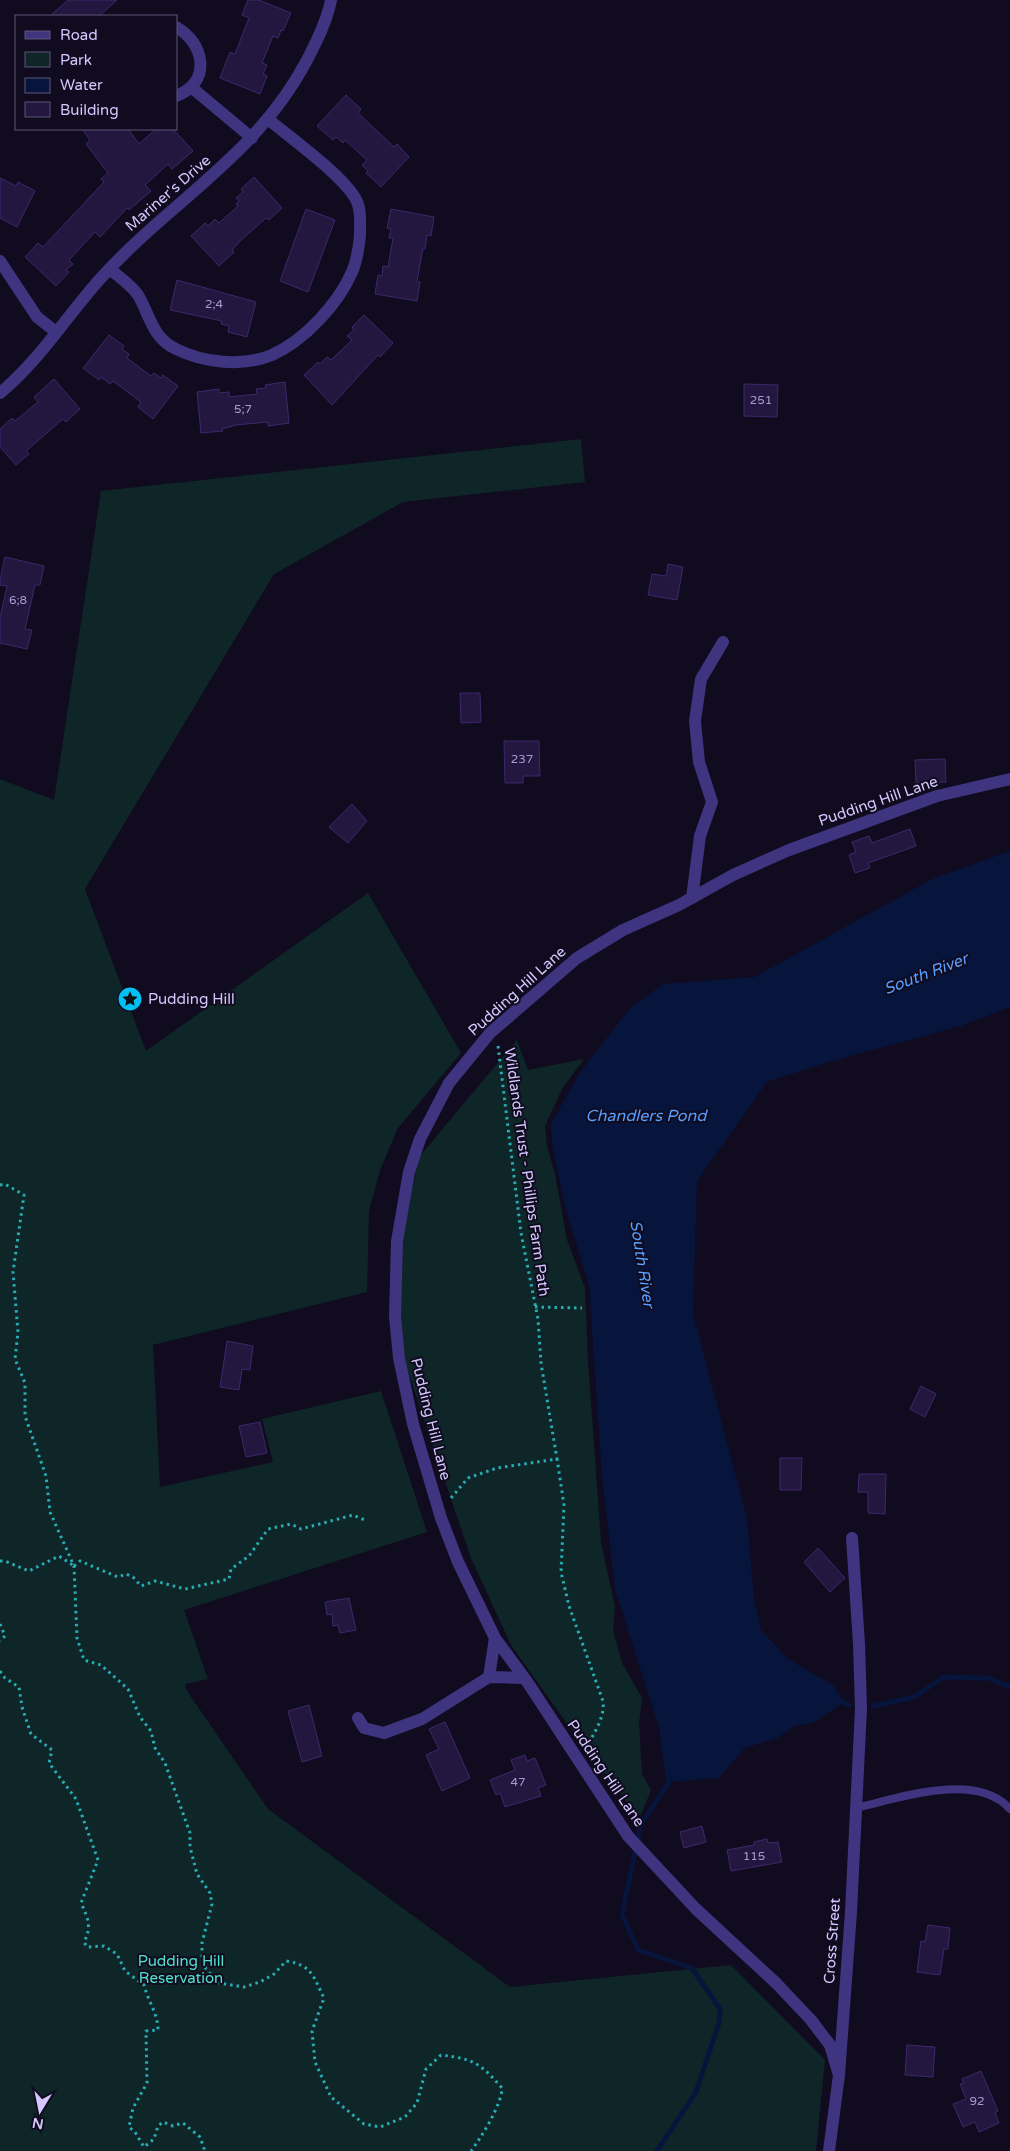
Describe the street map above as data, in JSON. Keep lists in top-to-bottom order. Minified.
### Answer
{"streets":{"street":["Mariner's Drive","Pudding Hill Lane","Cross Street"],"path":["Wildlands Trust - Phillips Farm Path"]},"crossings":[["Pudding Hill Lane","Cross Street"]],"water":["South River","Chandlers Pond"],"parks":["Pudding Hill Reservation"],"places":{"place":["Pudding Hill"]},"house_numbers":["2;4","251","5;7","6;8","237","47","115","92"],"legend":["Road","Park","Water","Building"],"north":"bottom"}
